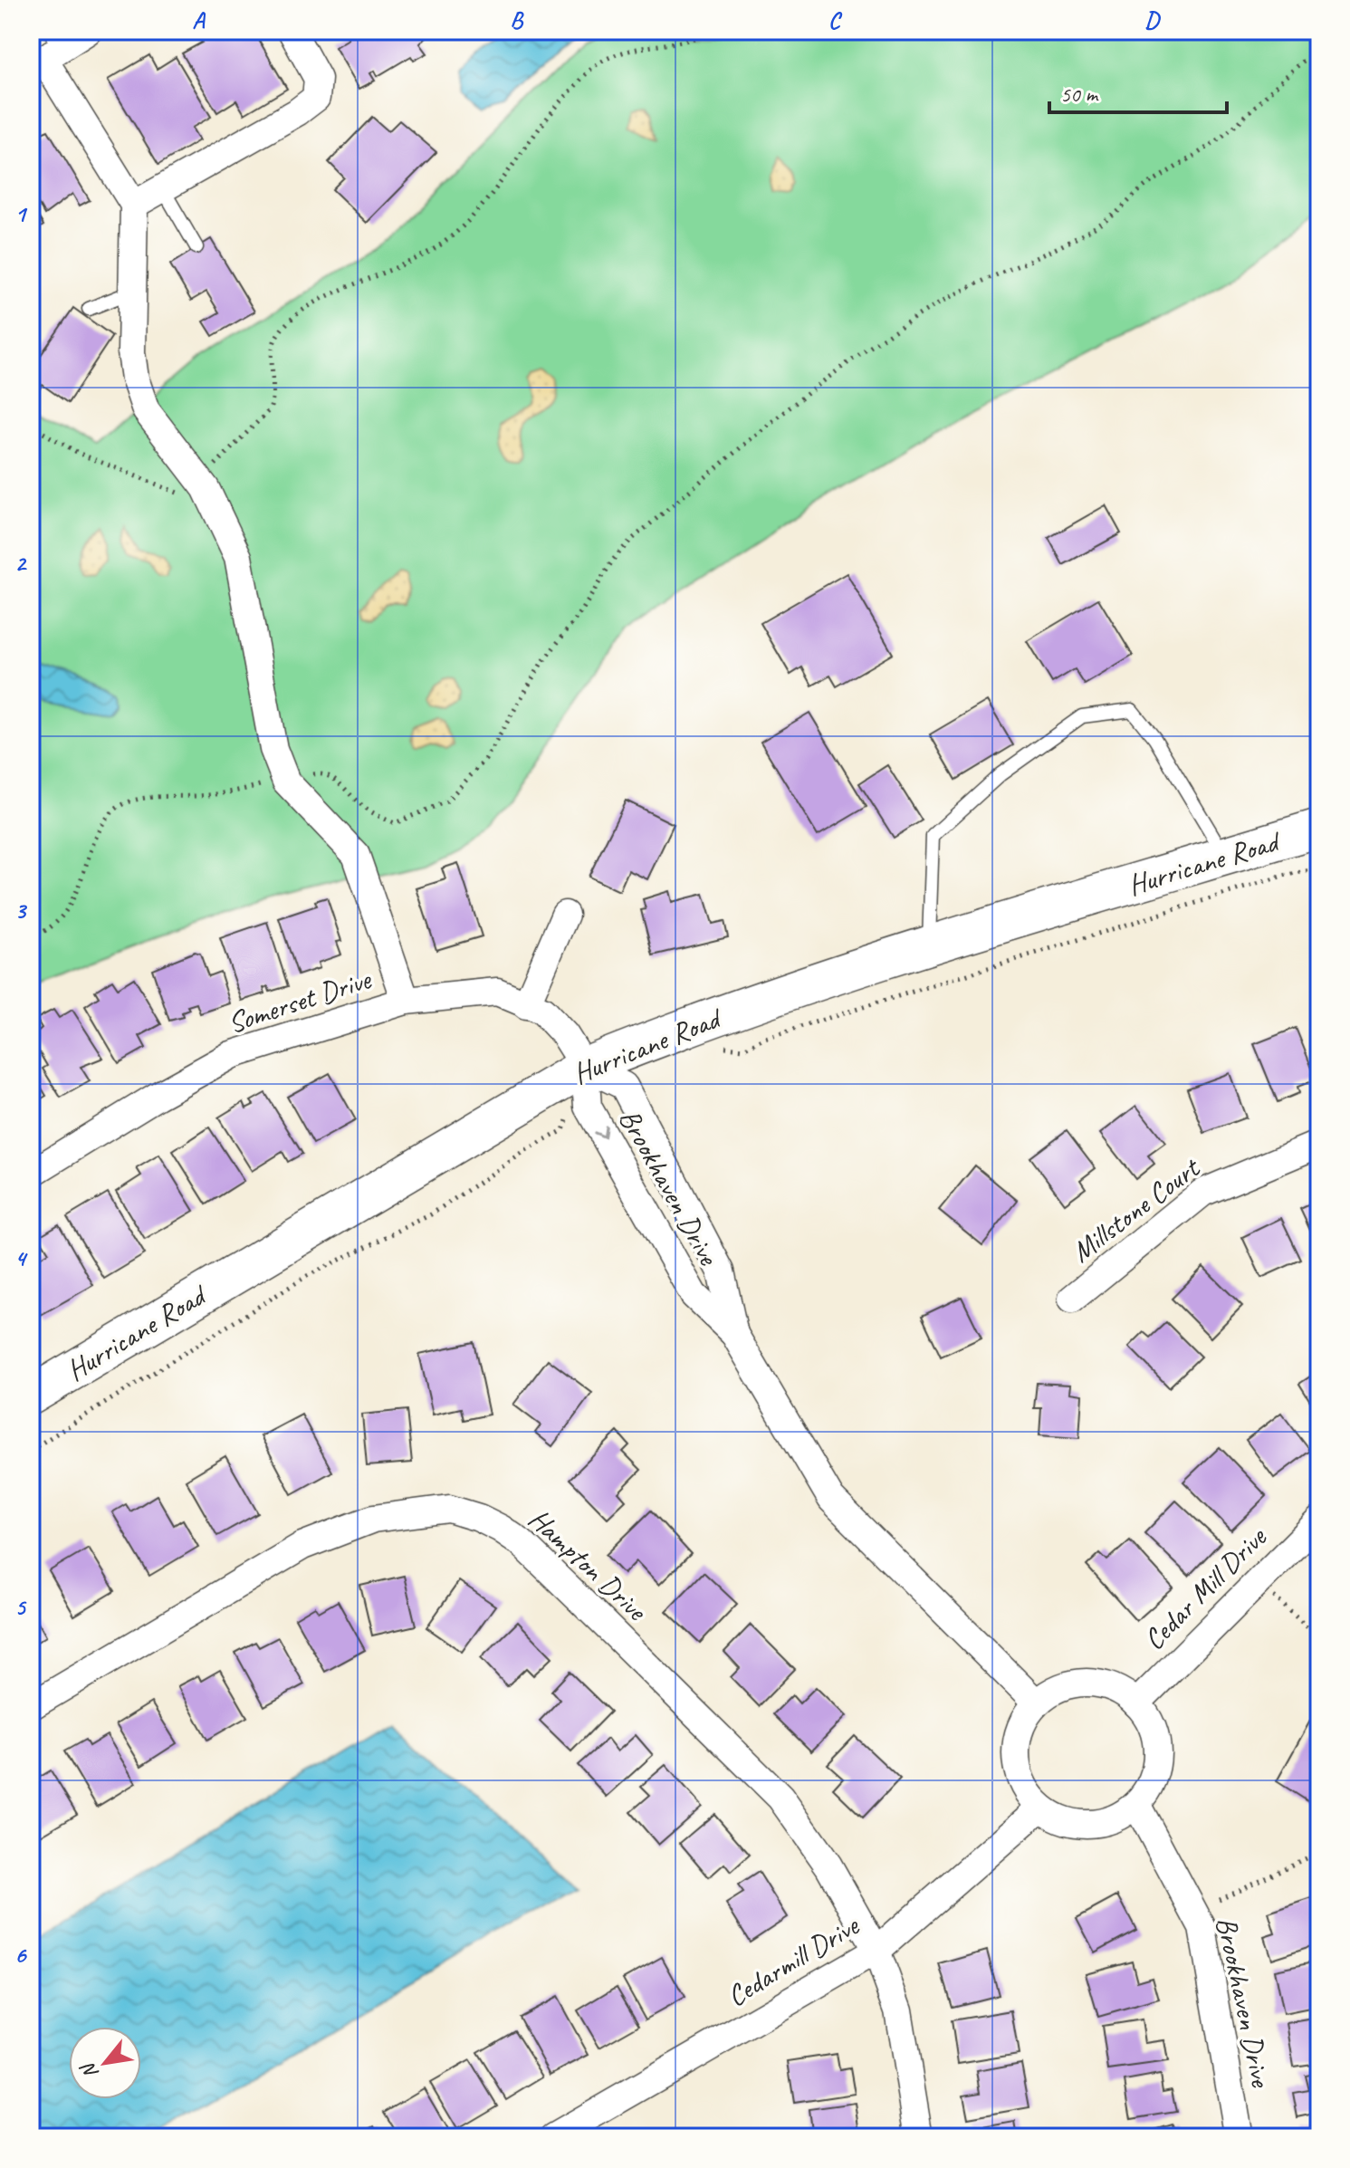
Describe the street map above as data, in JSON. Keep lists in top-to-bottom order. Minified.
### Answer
{"streets":{"street":["Hurricane Road","Somerset Drive","Brookhaven Drive","Millstone Court","Hampton Drive","Cedar Mill Drive","Cedarmill Drive"]},"crossings":[["Hurricane Road","Somerset Drive"],["Hurricane Road","Brookhaven Drive"],["Somerset Drive","Brookhaven Drive"],["Brookhaven Drive","Cedar Mill Drive"],["Brookhaven Drive","Cedarmill Drive"],["Hampton Drive","Cedarmill Drive"],["Cedar Mill Drive","Cedarmill Drive"]],"scale_bar":"50 m","north":"bottom left","grid":{"columns":["A","B","C","D"],"rows":["1","2","3","4","5","6"]}}
